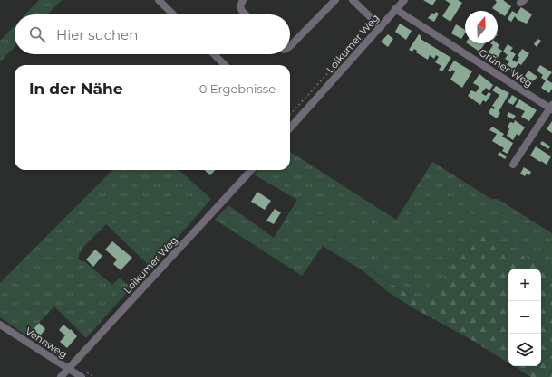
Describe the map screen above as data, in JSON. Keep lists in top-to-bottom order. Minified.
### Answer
{"streets":{"street":["Loikumer Weg","Grüner Weg","Vennweg"]},"crossings":[["Loikumer Weg","Grüner Weg"],["Loikumer Weg","Vennweg"]],"north":"top","page":{"search":"Hier suchen","heading":["In der Nähe","0 Ergebnisse"],"map_buttons":["+","−"]}}
